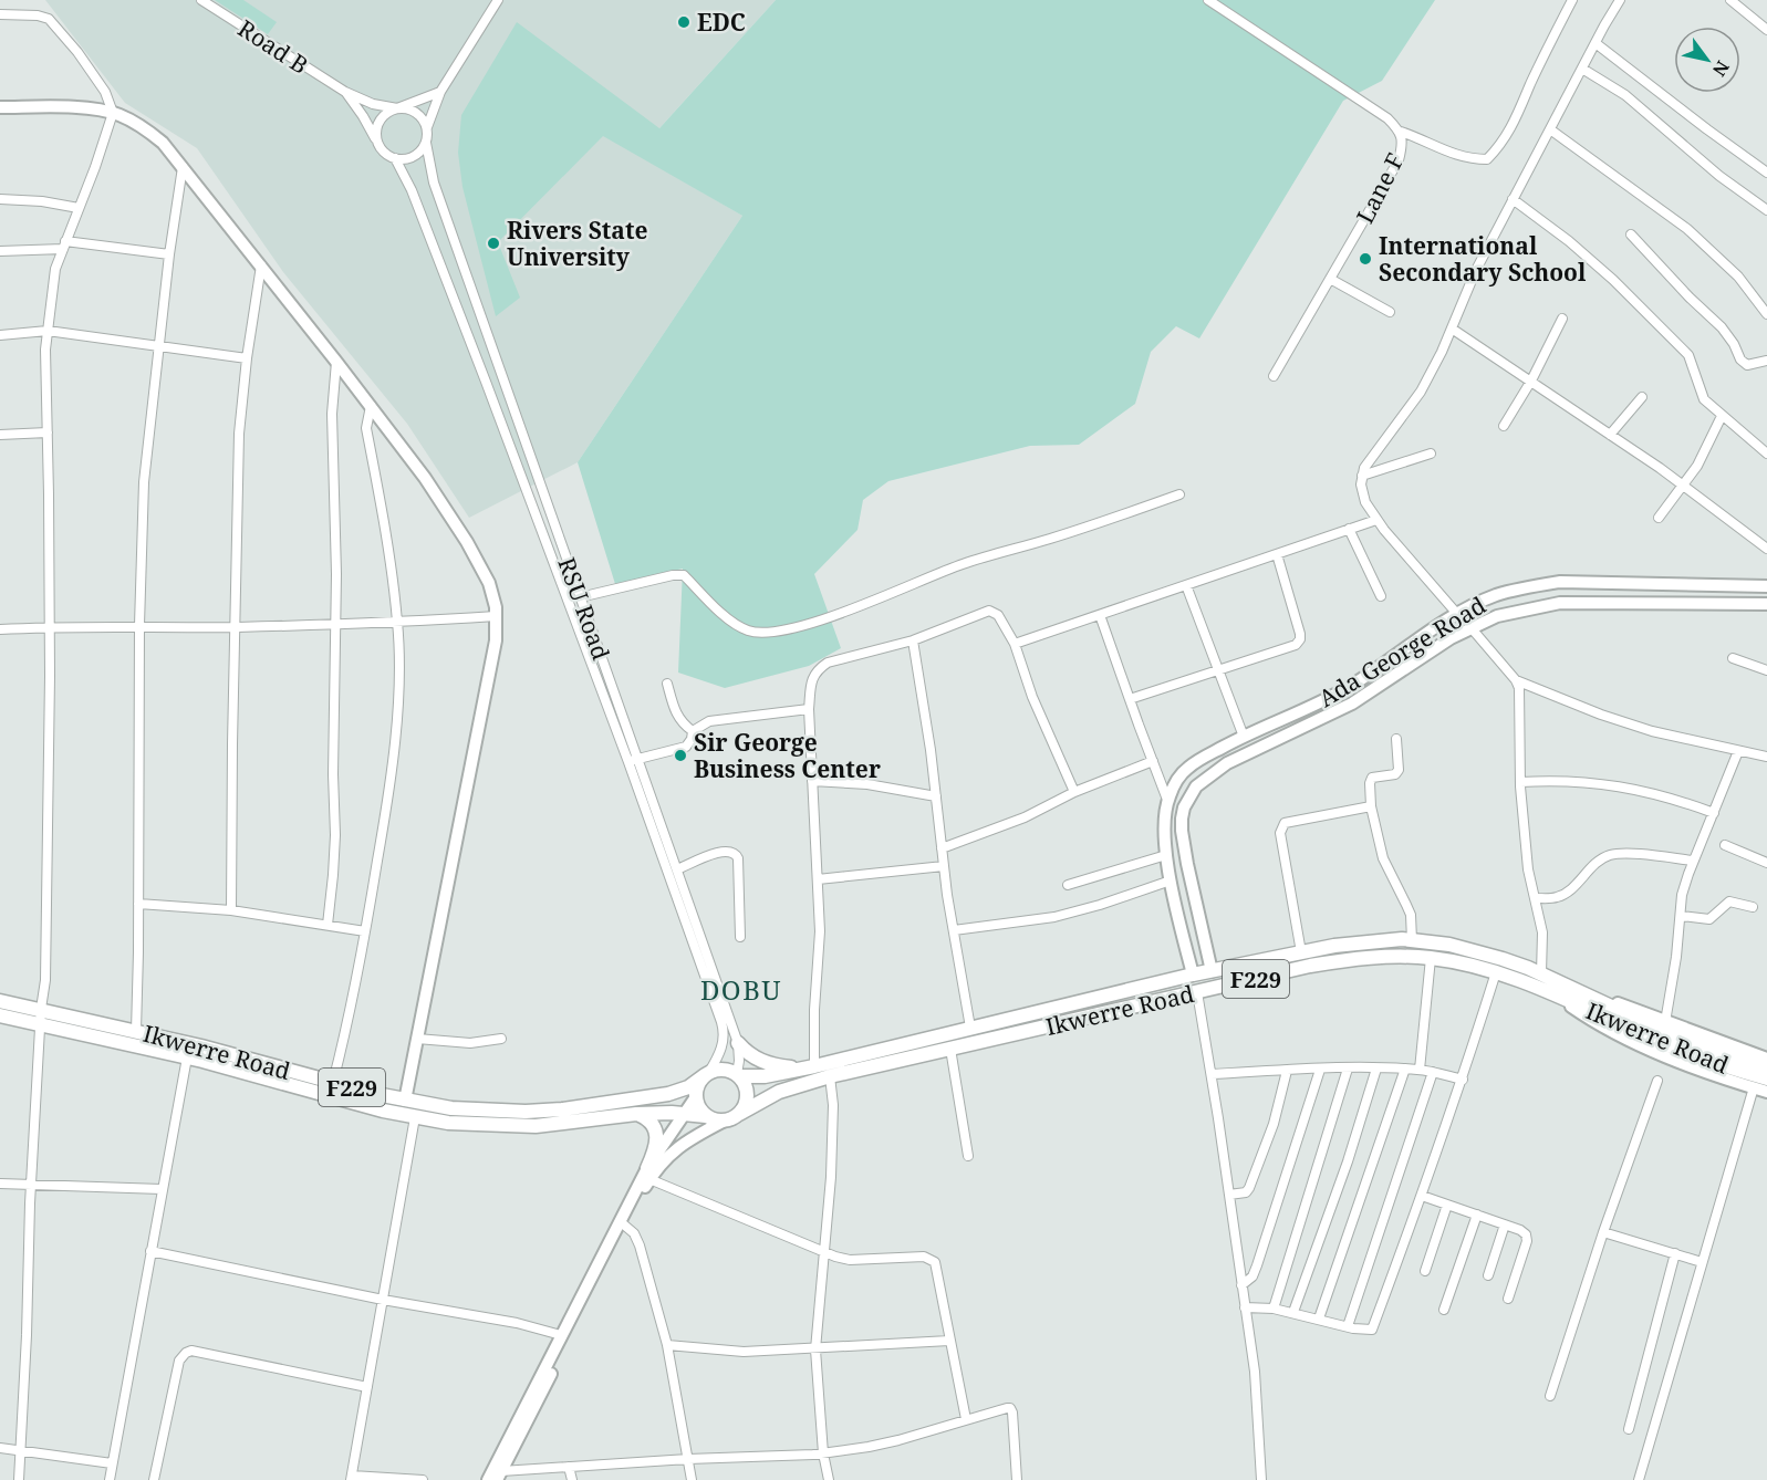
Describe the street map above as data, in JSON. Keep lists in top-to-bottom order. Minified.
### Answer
{"streets":{"main road":["F229","Ikwerre Road"],"street":["Road B","Lane F","RSU Road","Ada George Road"]},"crossings":[["RSU Road","F229"],["RSU Road","Ikwerre Road"],["Ada George Road","Ikwerre Road"],["F229","Ikwerre Road"]],"districts":["DOBU"],"places":["EDC","Rivers State University","International Secondary School","Sir George Business Center"],"north":"bottom right"}
